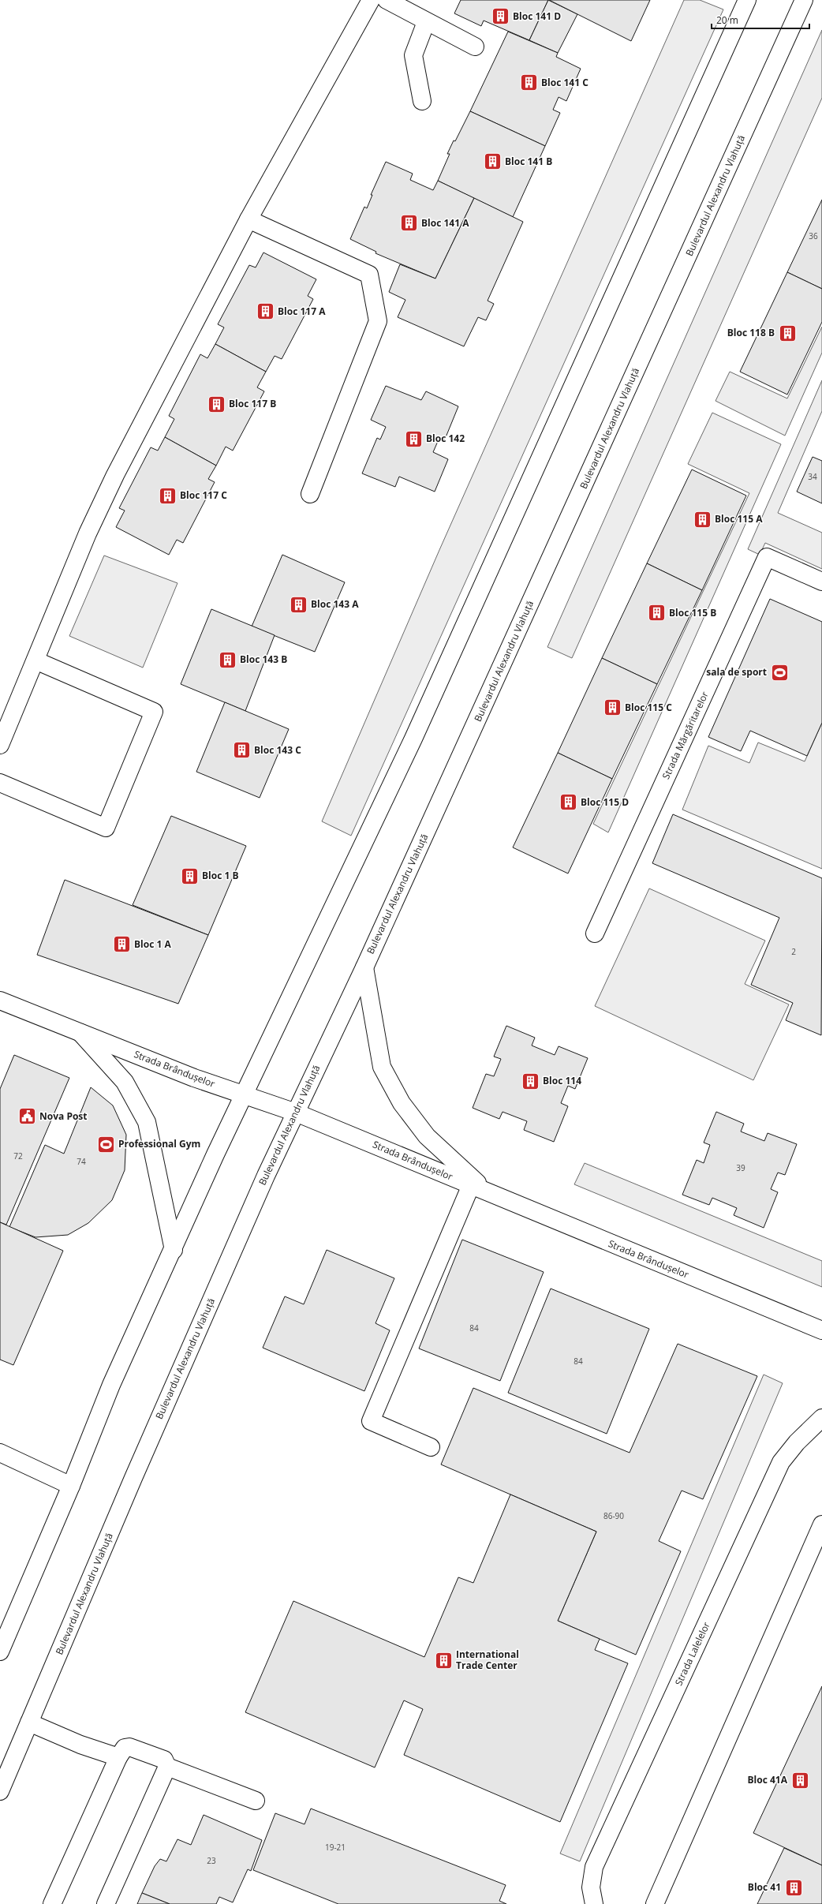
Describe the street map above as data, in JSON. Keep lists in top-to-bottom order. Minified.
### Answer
{"streets":{"main road":["Bulevardul Alexandru Vlahuță","Strada Mărgăritarelor","Strada Brândușelor","Strada Lalelelor"]},"crossings":[["Bulevardul Alexandru Vlahuță","Strada Brândușelor"]],"places":{"building":["Bloc 141 D","Bloc 141 C","Bloc 141 B","Bloc 141 A","Bloc 117 A","Bloc 118 B","Bloc 117 B","Bloc 142","Bloc 117 C","Bloc 115 A","Bloc 143 A","Bloc 115 B","Bloc 143 B","Bloc 115 C","Bloc 143 C","Bloc 115 D","Bloc 1 B","Bloc 1 A","Bloc 114","International Trade Center","Bloc 41A","Bloc 41"],"sports":["sala de sport","Professional Gym"],"public building":["Nova Post"]},"house_numbers":["36","34","2","72","74","39","84","84","86-90","19-21","23"],"scale_bar":"20 m"}
